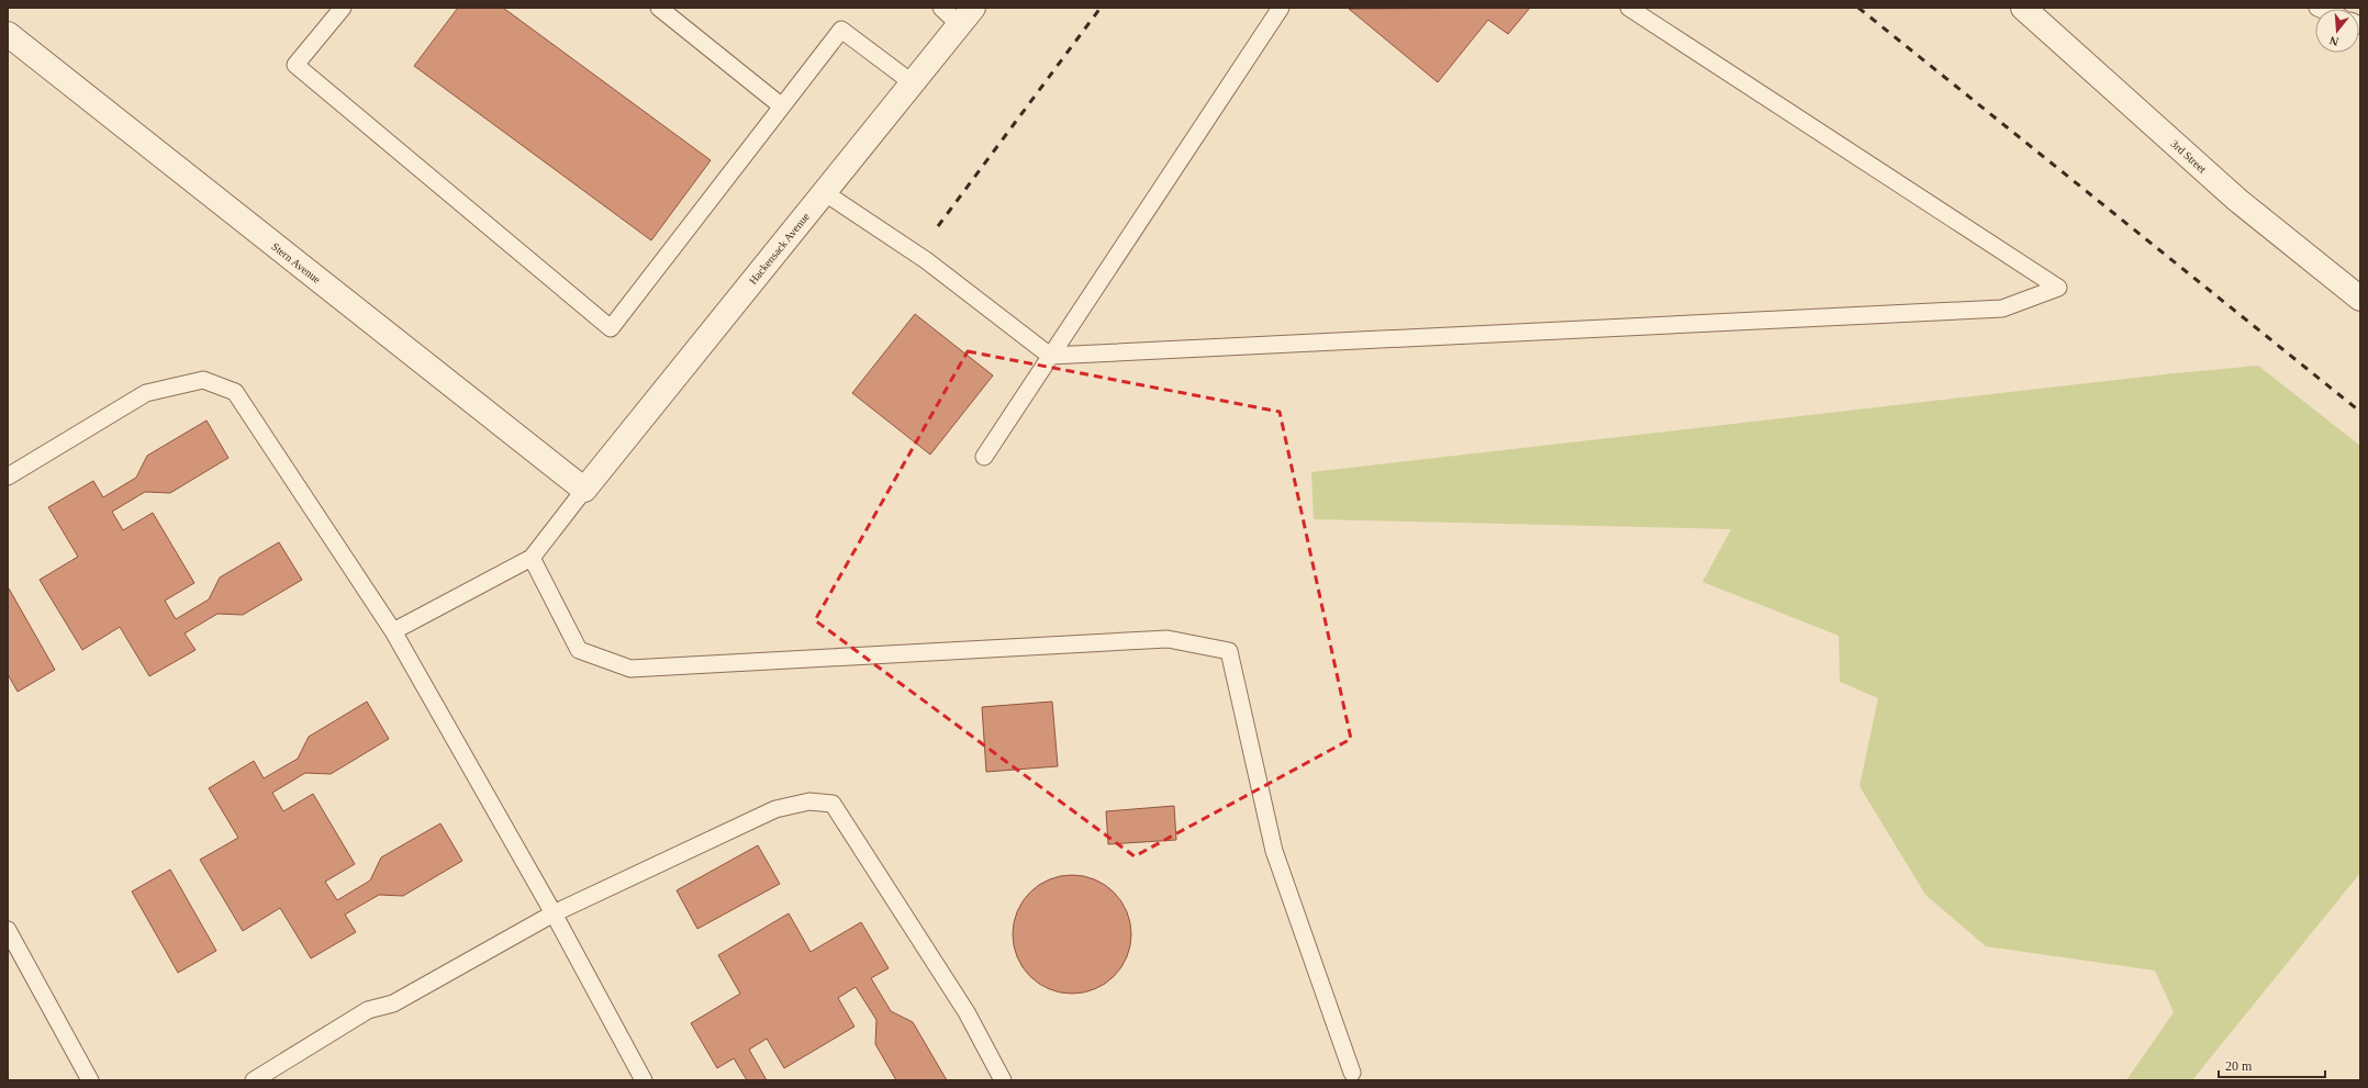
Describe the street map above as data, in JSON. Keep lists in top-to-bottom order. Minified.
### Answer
{"streets":{"street":["3rd Street","Hackensack Avenue","Stern Avenue"]},"crossings":[["Hackensack Avenue","Stern Avenue"]],"scale_bar":"20 m","north":"bottom"}
